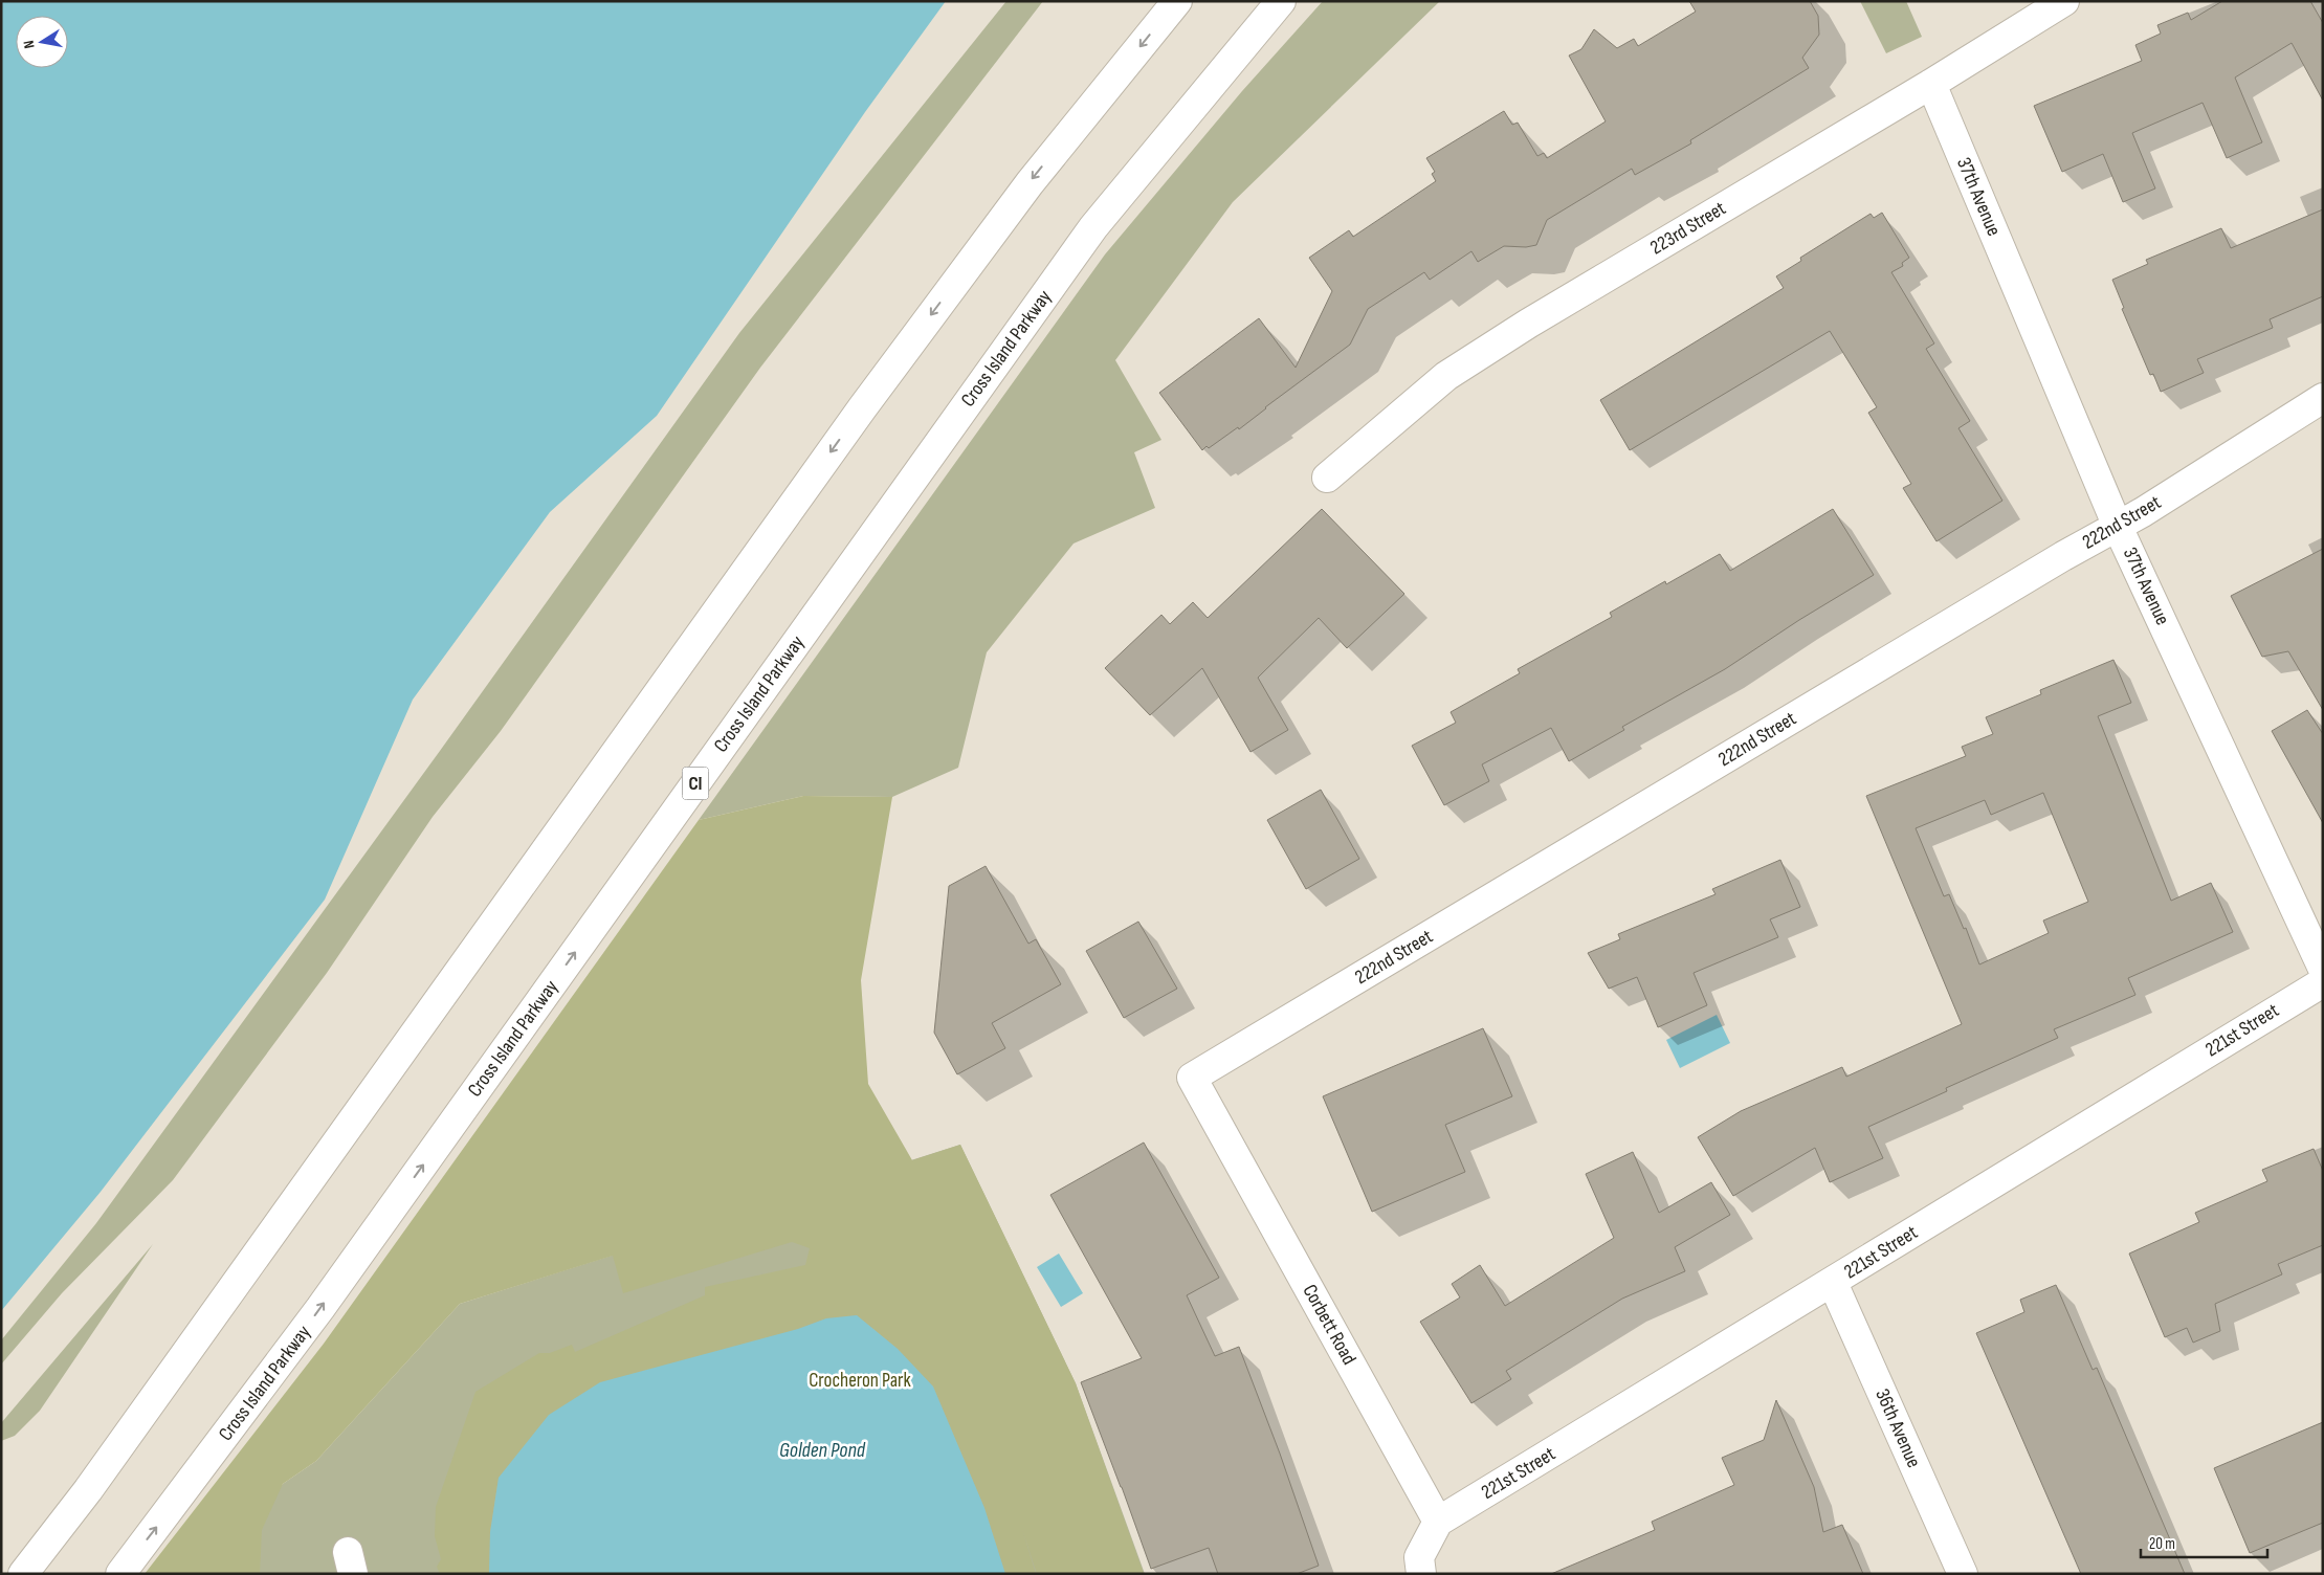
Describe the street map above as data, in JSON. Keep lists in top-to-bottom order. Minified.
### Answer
{"streets":{"main road":["37th Avenue","223rd Street","Cross Island Parkway","222nd Street","CI","221st Street","Corbett Road","36th Avenue"]},"crossings":[["37th Avenue","223rd Street"],["37th Avenue","222nd Street"],["222nd Street","Corbett Road"],["221st Street","Corbett Road"],["221st Street","36th Avenue"]],"water":["Golden Pond"],"parks":["Crocheron Park"],"scale_bar":"20 m","north":"left"}
